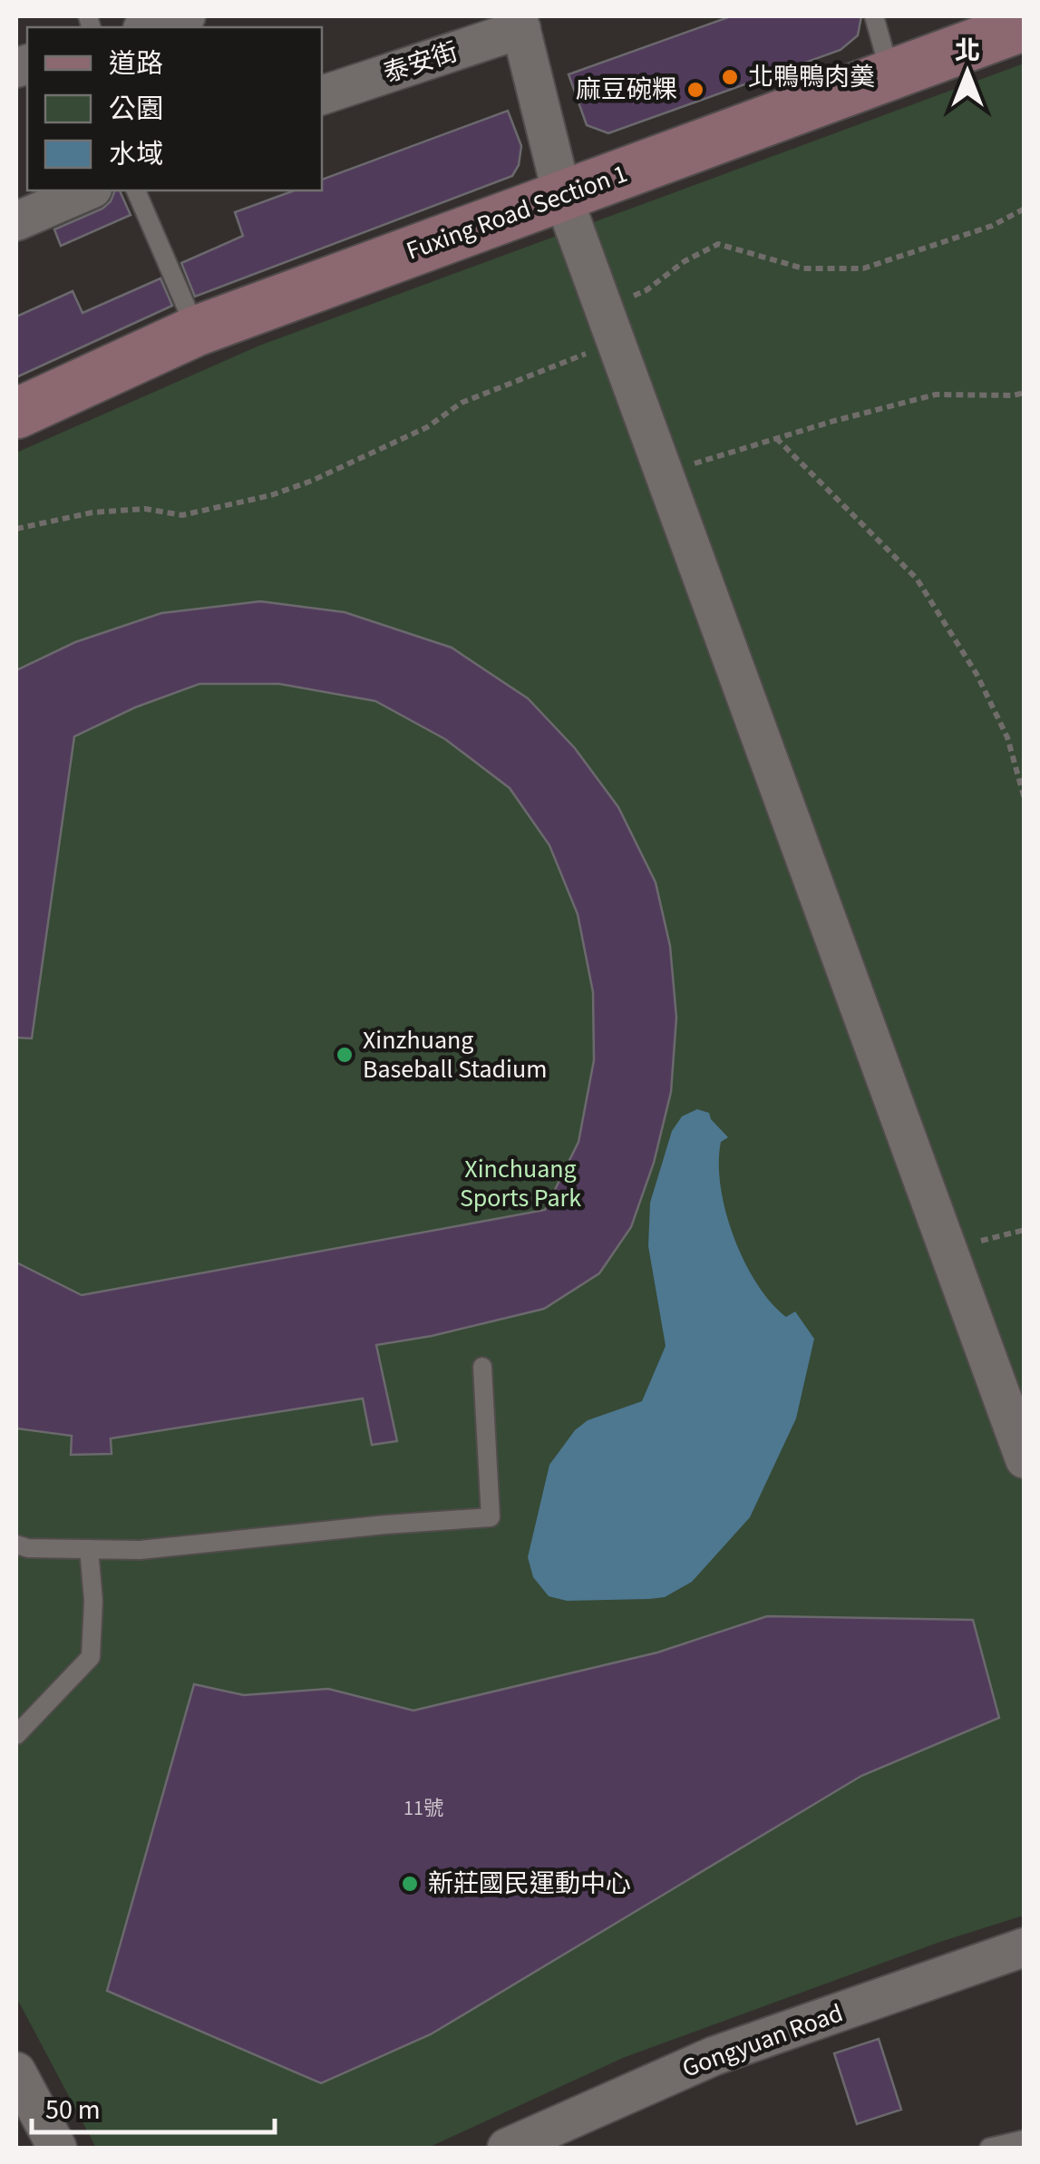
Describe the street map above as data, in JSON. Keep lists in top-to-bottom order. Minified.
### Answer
{"streets":{"street":["泰安街","Fuxing Road Section 1","Gongyuan Road"]},"parks":["Xinchuang Sports Park"],"places":["北鴨鴨肉羮","麻豆碗粿","Xinzhuang Baseball Stadium","新莊國民運動中心"],"house_numbers":["11號"],"legend":["道路","公園","水域"],"scale_bar":"50 m","north":"top"}
